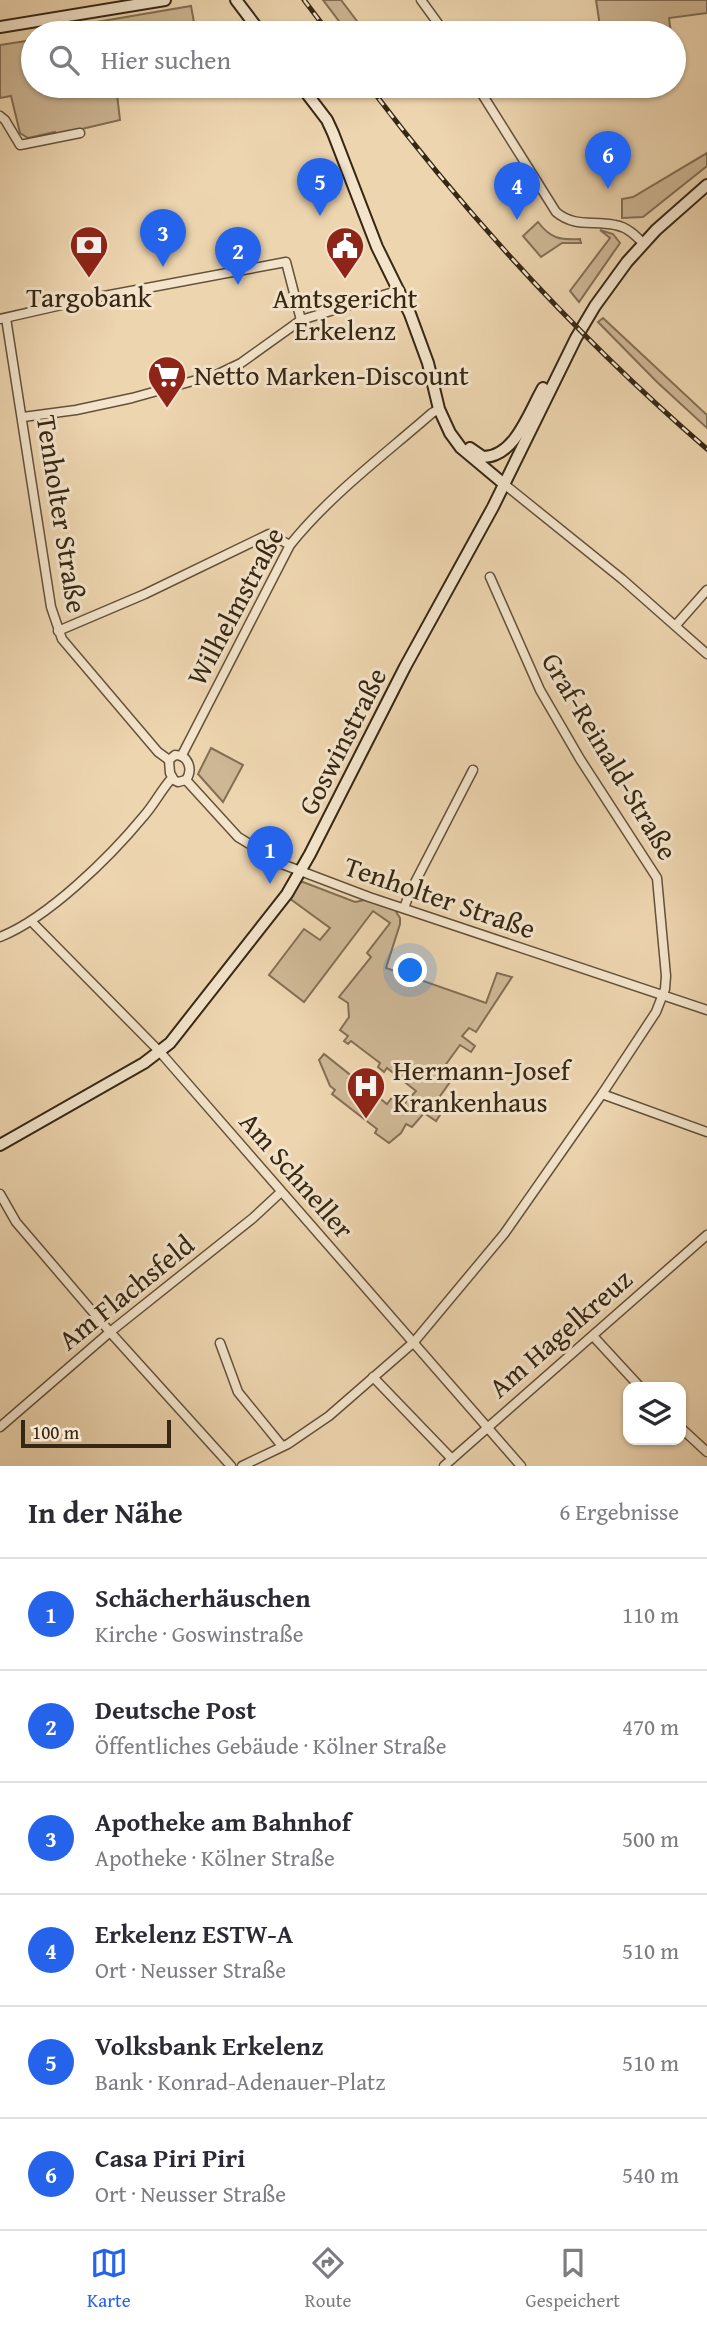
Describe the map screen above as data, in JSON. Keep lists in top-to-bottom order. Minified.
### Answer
{"streets":{"main road":["Goswinstraße"],"street":["Tenholter Straße","Wilhelmstraße","Graf-Reinald-Straße","Am Schneller","Am Flachsfeld","Am Hagelkreuz"]},"crossings":[["Tenholter Straße","Wilhelmstraße"],["Tenholter Straße","Goswinstraße"],["Tenholter Straße","Graf-Reinald-Straße"],["Goswinstraße","Am Schneller"],["Graf-Reinald-Straße","Am Schneller"],["Am Schneller","Am Flachsfeld"],["Am Schneller","Am Hagelkreuz"]],"places":{"bank":["Targobank"],"public building":["Amtsgericht Erkelenz"],"supermarket":["Netto Marken-Discount"],"hospital":["Hermann-Josef Krankenhaus"]},"scale_bar":"100 m","page":{"search":"Hier suchen","pins":["6","5","4","3","2","1"],"scale":"100 m","heading":["In der Nähe","6 Ergebnisse"],"list":[{"mark":"1","name":"Schächerhäuschen","note":"Kirche · Goswinstraße","value":"110 m"},{"mark":"2","name":"Deutsche Post","note":"Öffentliches Gebäude · Kölner Straße","value":"470 m"},{"mark":"3","name":"Apotheke am Bahnhof","note":"Apotheke · Kölner Straße","value":"500 m"},{"mark":"4","name":"Erkelenz ESTW-A","note":"Ort · Neusser Straße","value":"510 m"},{"mark":"5","name":"Volksbank Erkelenz","note":"Bank · Konrad-Adenauer-Platz","value":"510 m"},{"mark":"6","name":"Casa Piri Piri","note":"Ort · Neusser Straße","value":"540 m"}],"nav":["Karte","Route","Gespeichert"]}}
